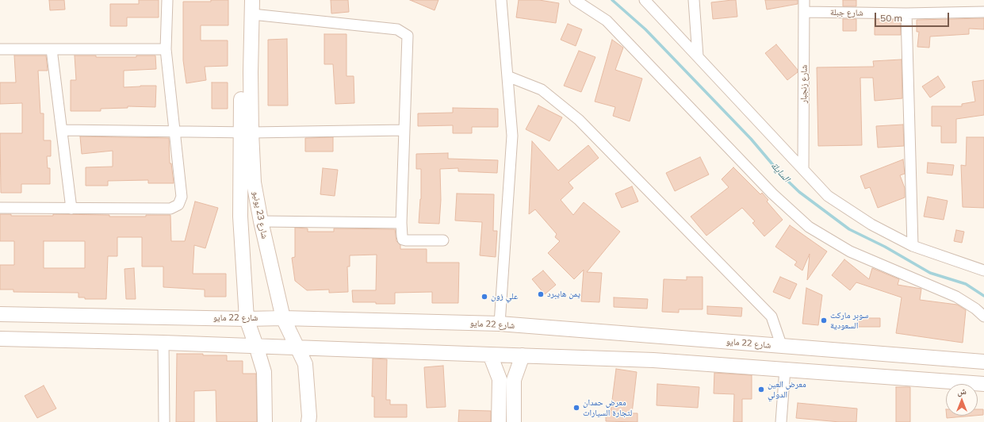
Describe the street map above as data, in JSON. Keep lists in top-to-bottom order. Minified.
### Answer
{"streets":{"main road":["شارع 23 يونيو","شارع 22 مايو"],"street":["شارع جبلة","شارع زنجبار"]},"crossings":[["شارع جبلة","شارع زنجبار"],["شارع 23 يونيو","شارع 22 مايو"]],"water":["السايلة"],"places":["يمن هايبرد","علي زون","سوبر ماركت السعودية","معرض العين الدولي","معرض حمدان لتجارة السيارات"],"scale_bar":"50 m","north":"top"}
